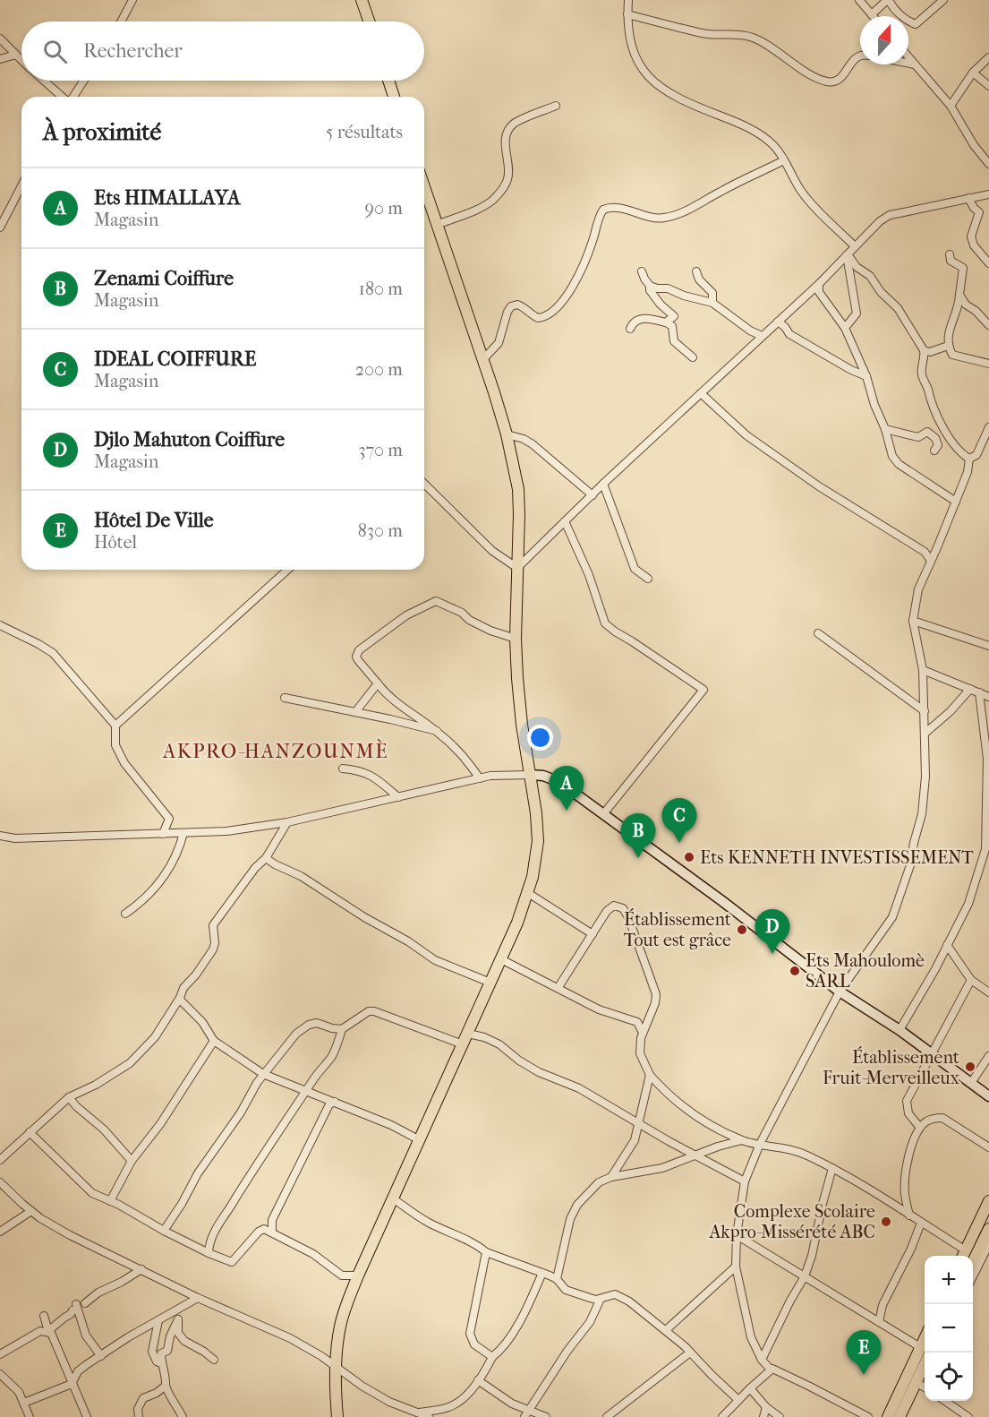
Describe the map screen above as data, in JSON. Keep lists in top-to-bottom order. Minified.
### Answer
{"districts":["AKPRO-HANZOUNMÈ"],"places":["Ets KENNETH INVESTISSEMENT","Établissement Tout est grâce","Ets Mahoulomè SARL","Établissement Fruit-Merveilleux","Complexe Scolaire Akpro-Missérété ABC"],"north":"top","page":{"search":"Rechercher","heading":["À proximité","5 résultats"],"list":[{"mark":"A","name":"Ets HIMALLAYA","note":"Magasin","value":"90 m"},{"mark":"B","name":"Zenami Coiffure","note":"Magasin","value":"180 m"},{"mark":"C","name":"IDEAL COIFFURE","note":"Magasin","value":"200 m"},{"mark":"D","name":"Djlo Mahuton Coiffure","note":"Magasin","value":"370 m"},{"mark":"E","name":"Hôtel De Ville","note":"Hôtel","value":"830 m"}],"pins":["A","C","B","D","E"],"map_buttons":["+","−"]}}
